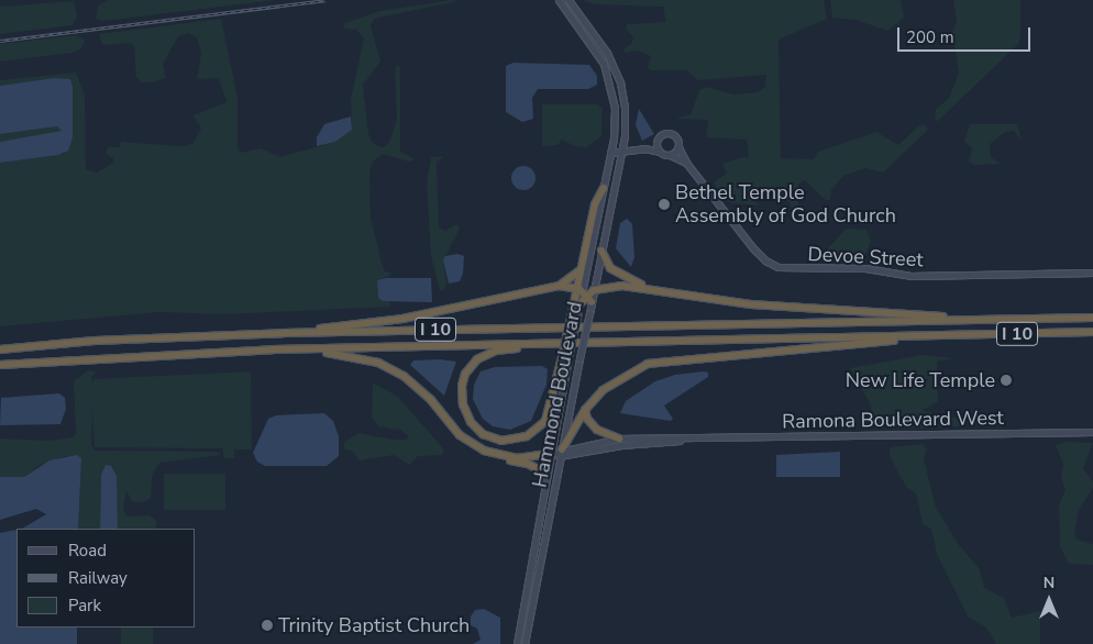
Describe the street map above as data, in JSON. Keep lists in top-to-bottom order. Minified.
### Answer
{"streets":{"highway":["I 10"],"street":["Devoe Street","Hammond Boulevard","Ramona Boulevard West"]},"crossings":[["Hammond Boulevard","Ramona Boulevard West"]],"places":["Bethel Temple Assembly of God Church","New Life Temple","Trinity Baptist Church"],"legend":["Road","Railway","Park"],"scale_bar":"200 m","north":"top"}
